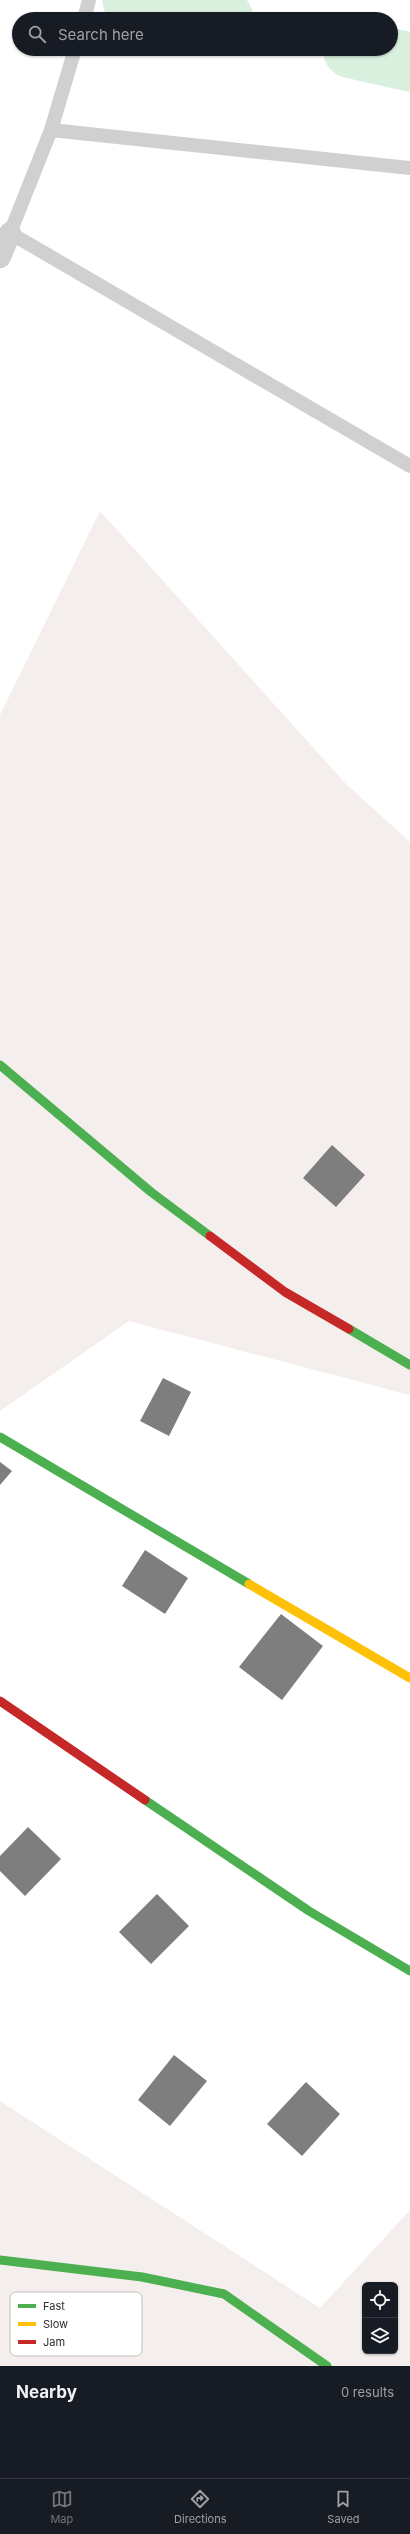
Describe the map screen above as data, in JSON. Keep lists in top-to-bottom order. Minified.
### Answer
{"legend":["Fast","Slow","Jam"],"page":{"search":"Search here","heading":["Nearby","0 results"],"nav":["Map","Directions","Saved"]}}
